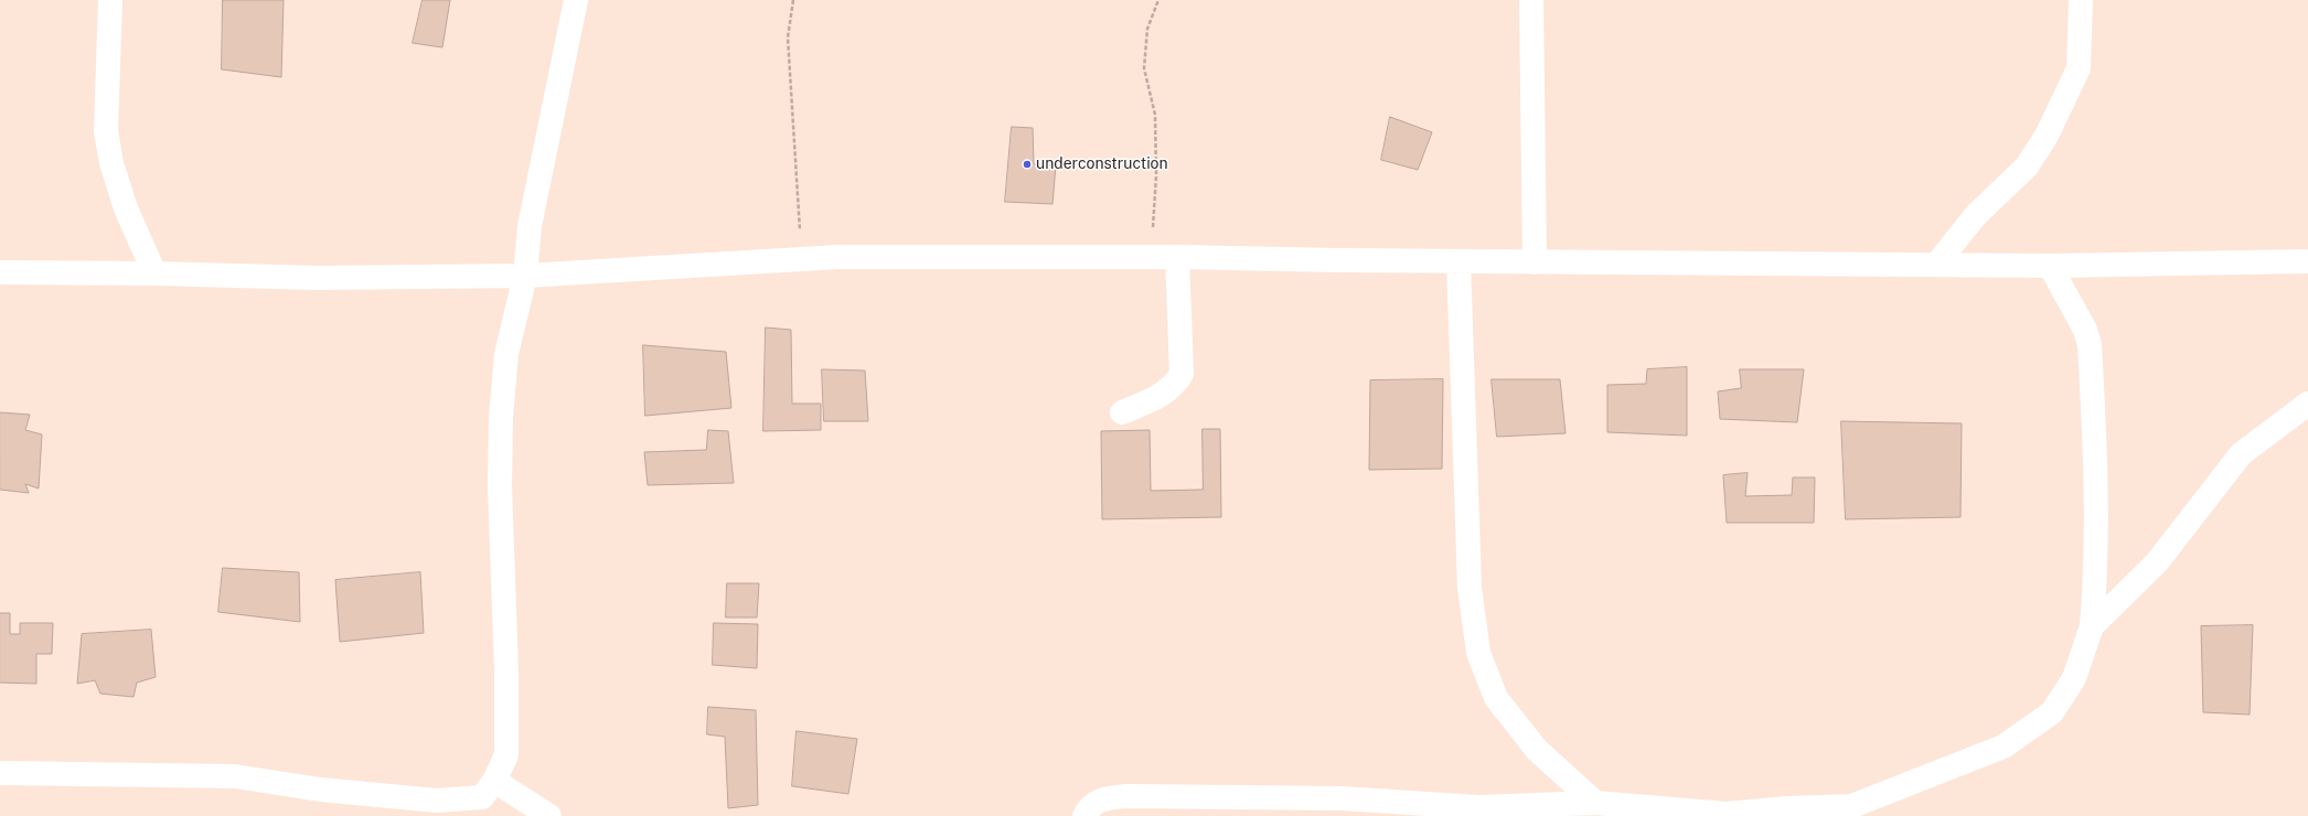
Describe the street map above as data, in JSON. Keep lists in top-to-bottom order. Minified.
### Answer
{"places":["underconstruction"]}
